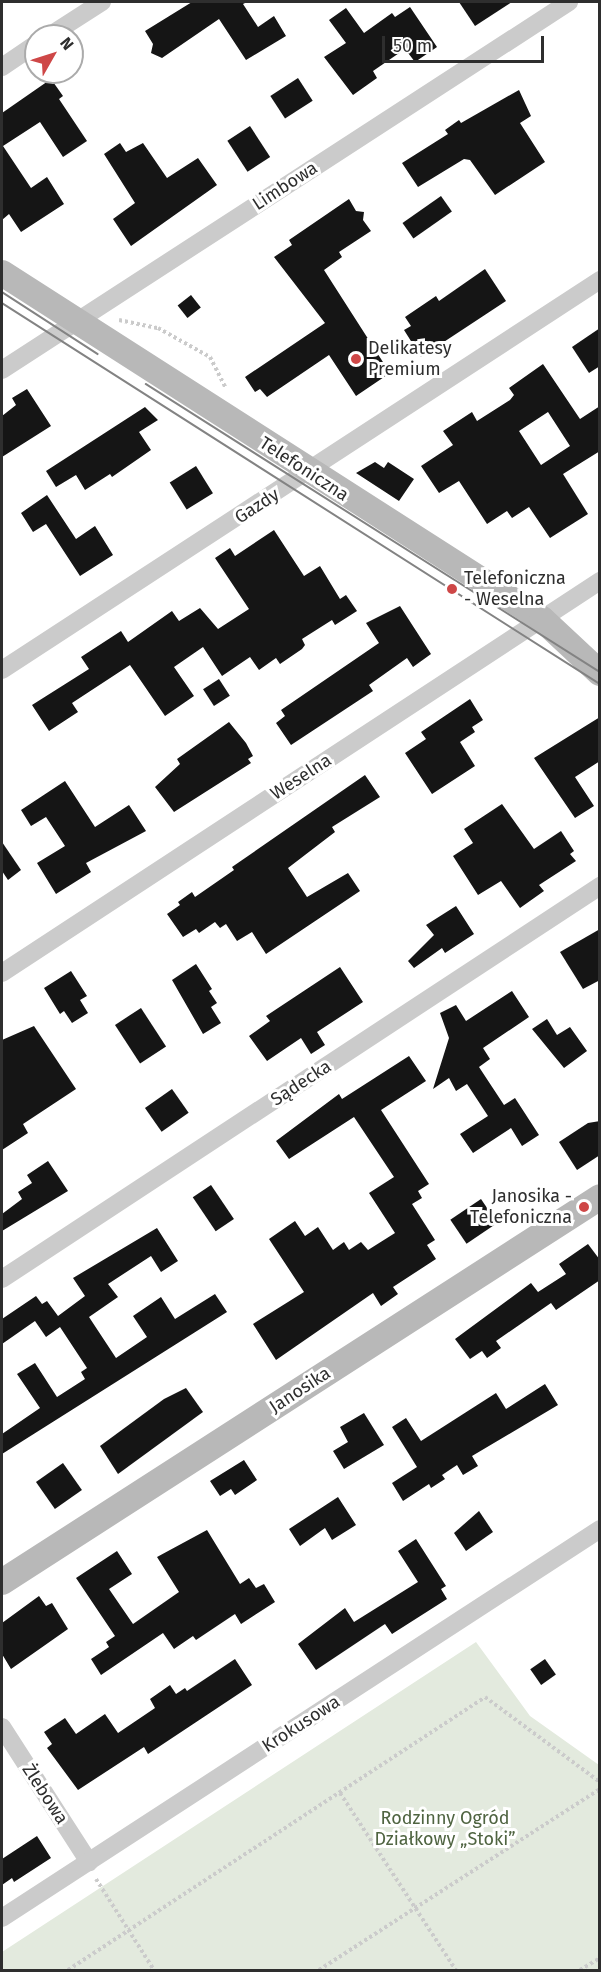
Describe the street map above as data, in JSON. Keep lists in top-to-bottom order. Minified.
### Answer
{"streets":{"street":["Limbowa","Telefoniczna","Gazdy","Weselna","Sądecka","Janosika","Krokusowa","Żlebowa"]},"crossings":[["Limbowa","Telefoniczna"],["Telefoniczna","Gazdy"],["Telefoniczna","Weselna"],["Krokusowa","Żlebowa"]],"parks":["Rodzinny Ogród Działkowy „Stoki”"],"places":["Delikatesy Premium","Telefoniczna - Weselna","Janosika - Telefoniczna"],"scale_bar":"50 m","north":"top right"}
